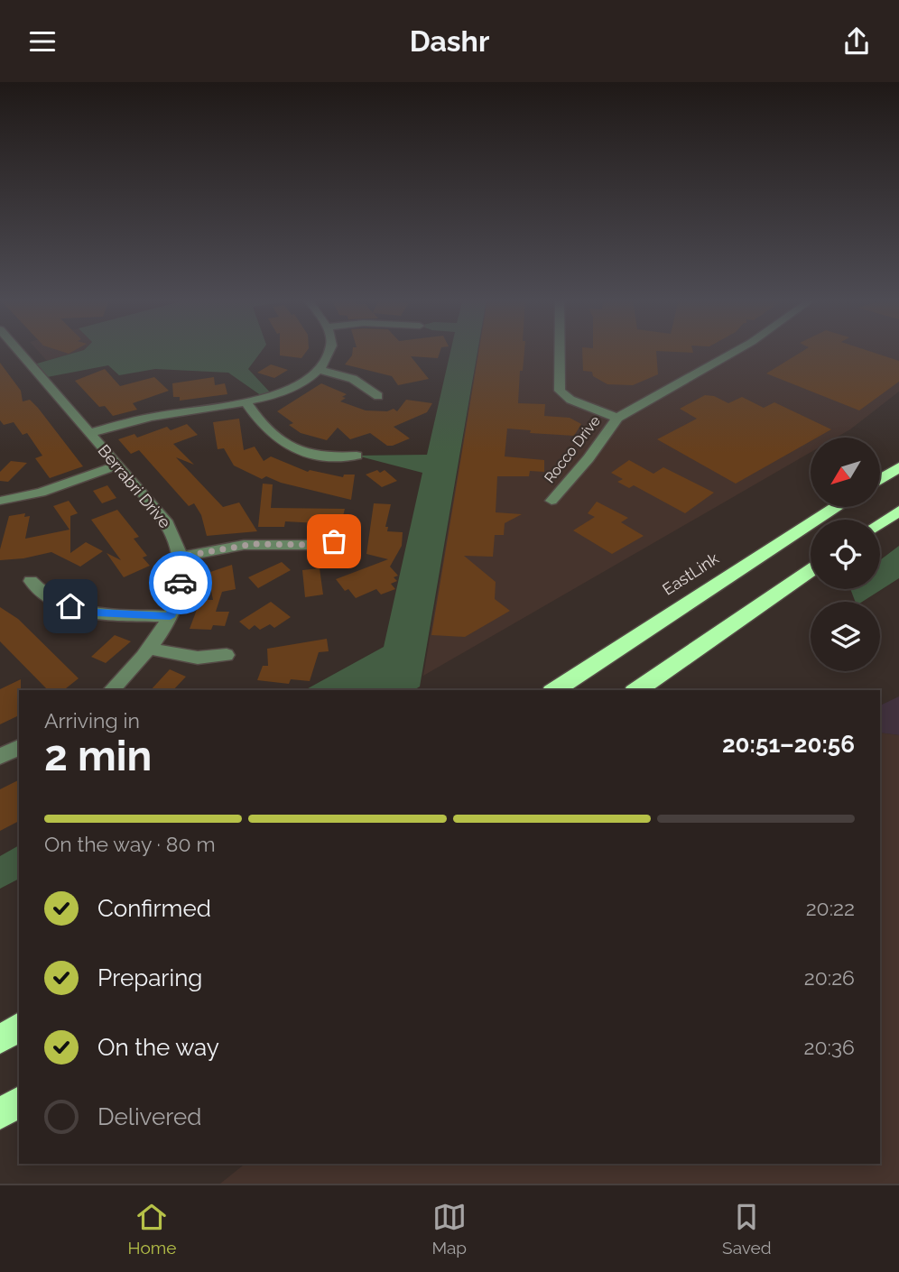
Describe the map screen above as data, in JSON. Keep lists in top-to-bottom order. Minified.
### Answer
{"streets":{"highway":["EastLink"],"street":["Rocco Drive","Berrabri Drive"]},"north":"bottom left","page":{"header":"Dashr","heading":["2 min","Arriving in","20:51–20:56"],"bar":"On the way · 80 m","list":[["Confirmed","20:22"],["Preparing","20:26"],["On the way","20:36"],"Delivered"],"tabs":["Home","Map","Saved"]}}
